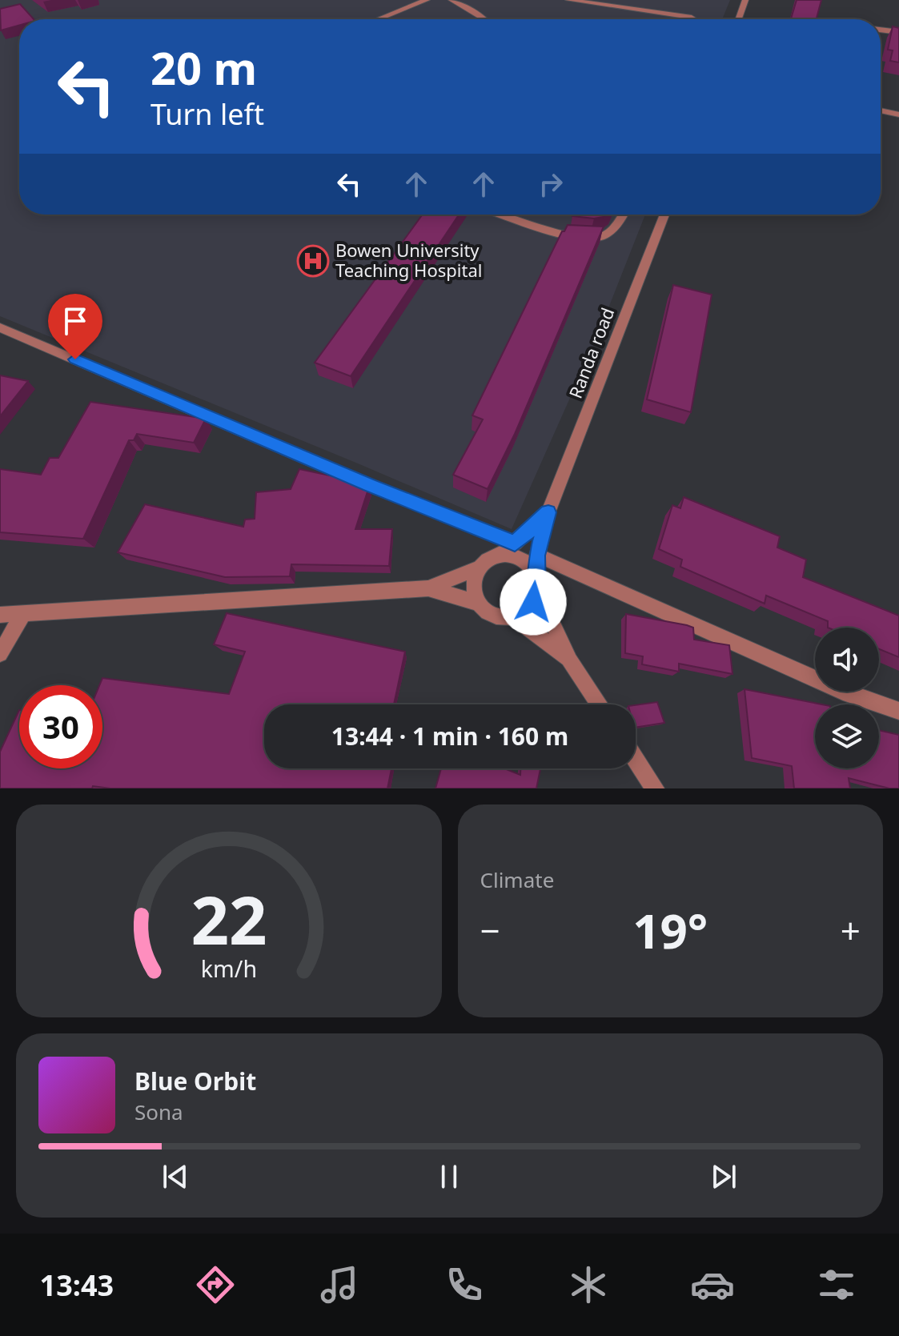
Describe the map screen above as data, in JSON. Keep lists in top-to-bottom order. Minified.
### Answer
{"streets":{"street":["Randa road"]},"places":{"hospital":["Bowen University Teaching Hospital"]},"page":{"turn":["20 m","Turn left"],"limit":"30","trip":"13:44 · 1 min · 160 m","tile":"Climate","heat":["−","19°","+"],"song":["Blue Orbit","Sona"],"tabs":"13:43","gauge":["22","km/h"]}}
